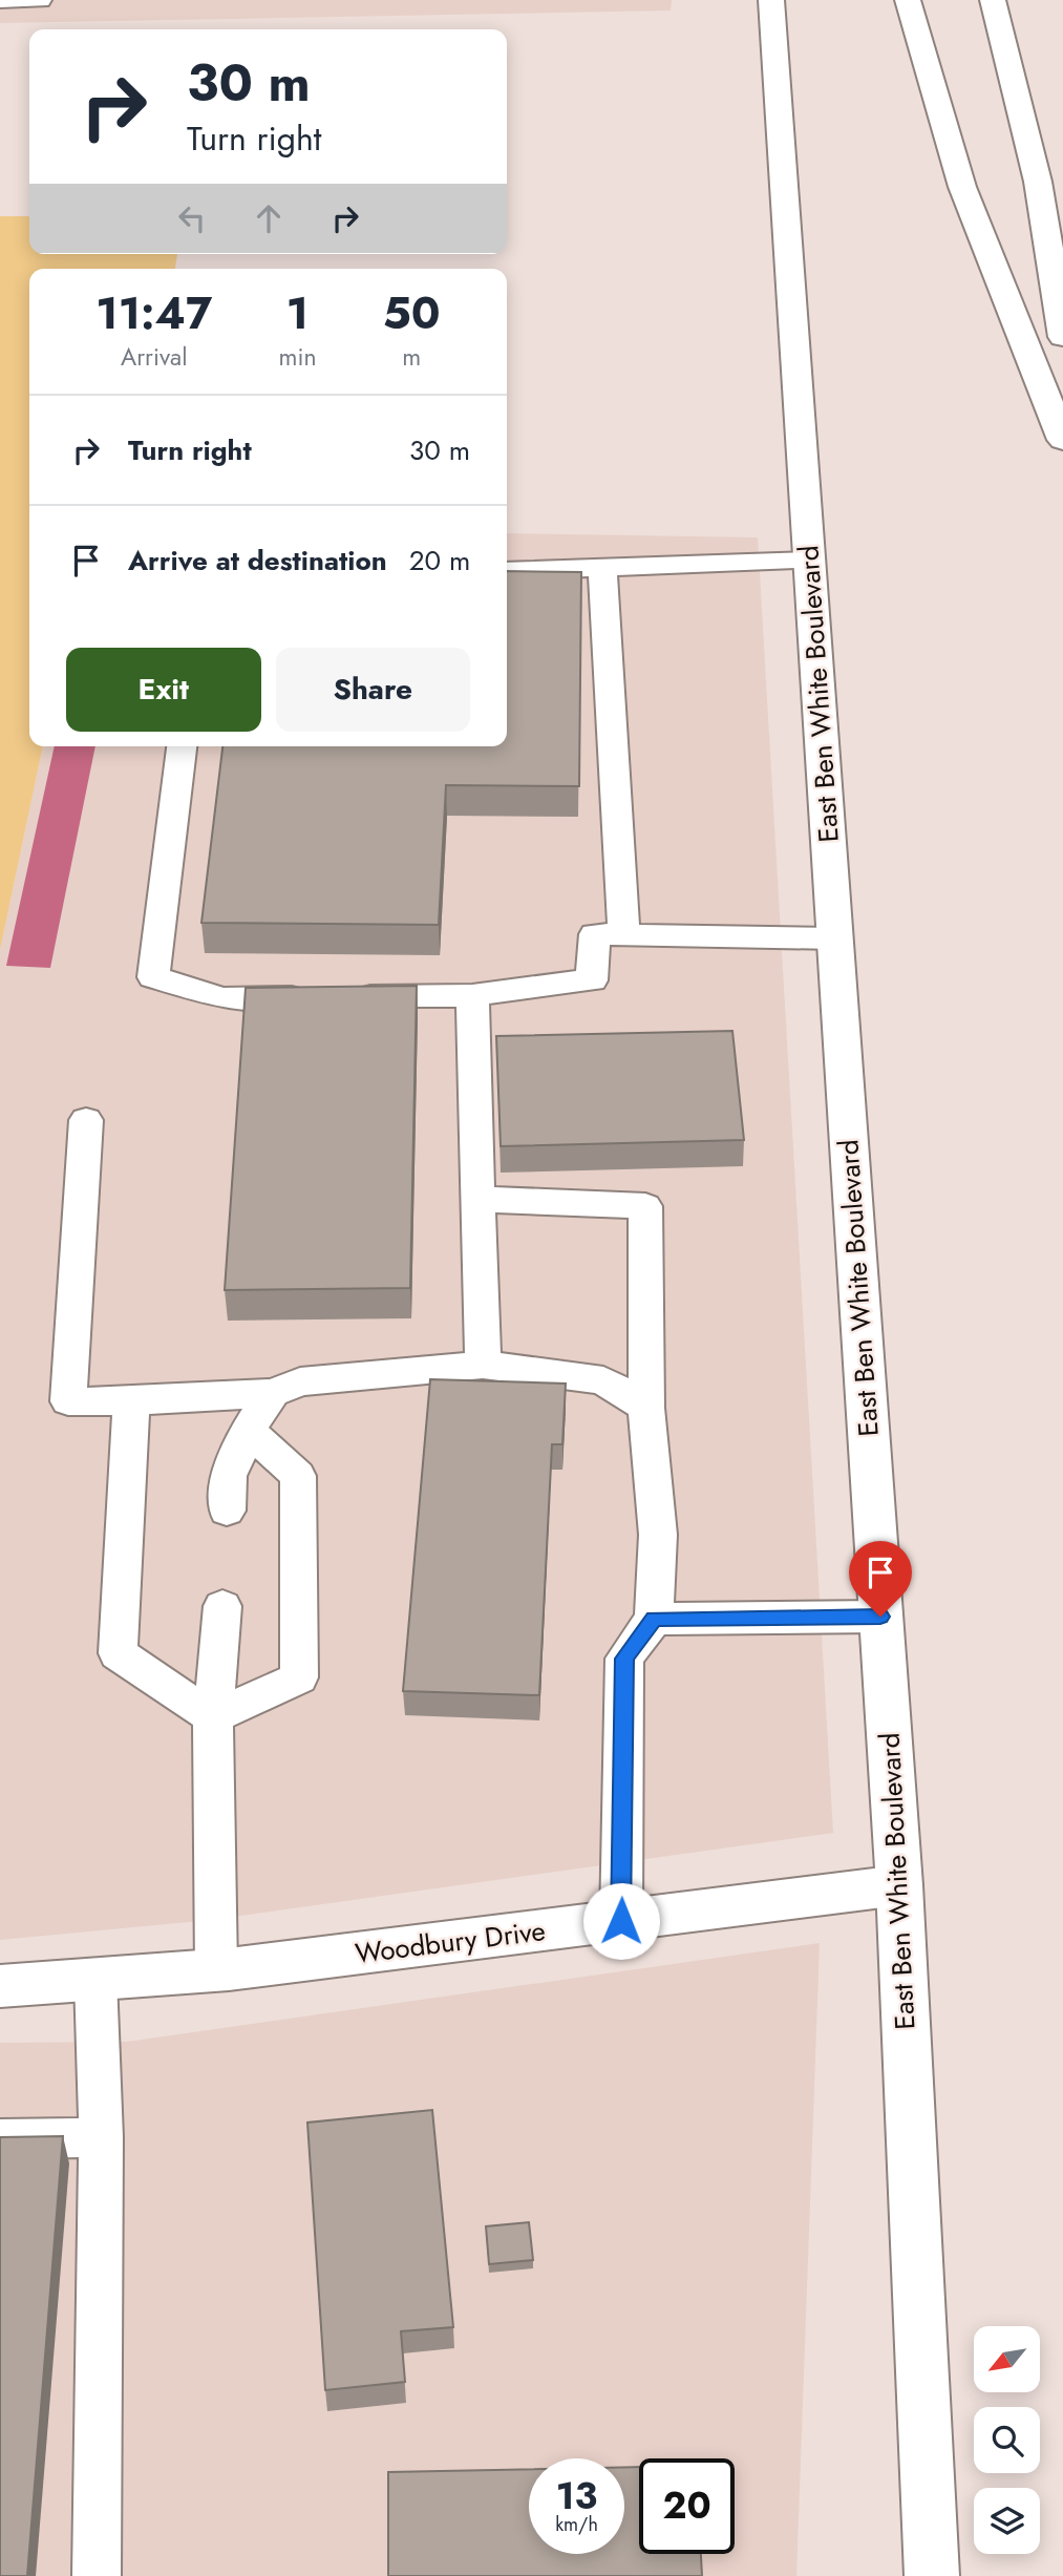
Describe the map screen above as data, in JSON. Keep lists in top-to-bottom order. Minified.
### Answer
{"streets":{"main road":["East Ben White Boulevard","Woodbury Drive"]},"crossings":[["East Ben White Boulevard","Woodbury Drive"]],"north":"bottom left","page":{"turn":["30 m","Turn right"],"eta":["11:47","Arrival","1","min","50","m"],"list":[{"name":"Turn right","value":"30 m"},{"name":"Arrive at destination","value":"20 m"}],"buttons":["Exit","Share"],"speed":"13 km/h","limit":"20"}}
